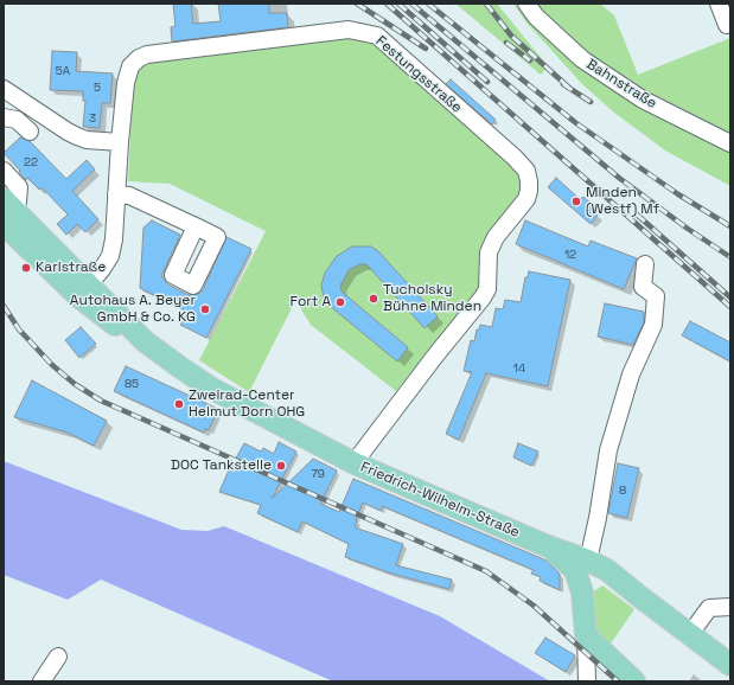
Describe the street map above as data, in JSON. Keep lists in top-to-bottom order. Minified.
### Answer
{"streets":{"main road":["Friedrich-Wilhelm-Straße"],"street":["Festungsstraße","Bahnstraße"]},"crossings":[["Festungsstraße","Friedrich-Wilhelm-Straße"]],"places":["Minden (Westf) Mf","Karlstraße","Tucholsky Bühne Minden","Fort A","Autohaus A. Beyer GmbH & Co. KG","Zweirad-Center Helmut Dorn OHG","DOC Tankstelle"],"house_numbers":["5A","5","3","22","12","14","85","79","8"]}
